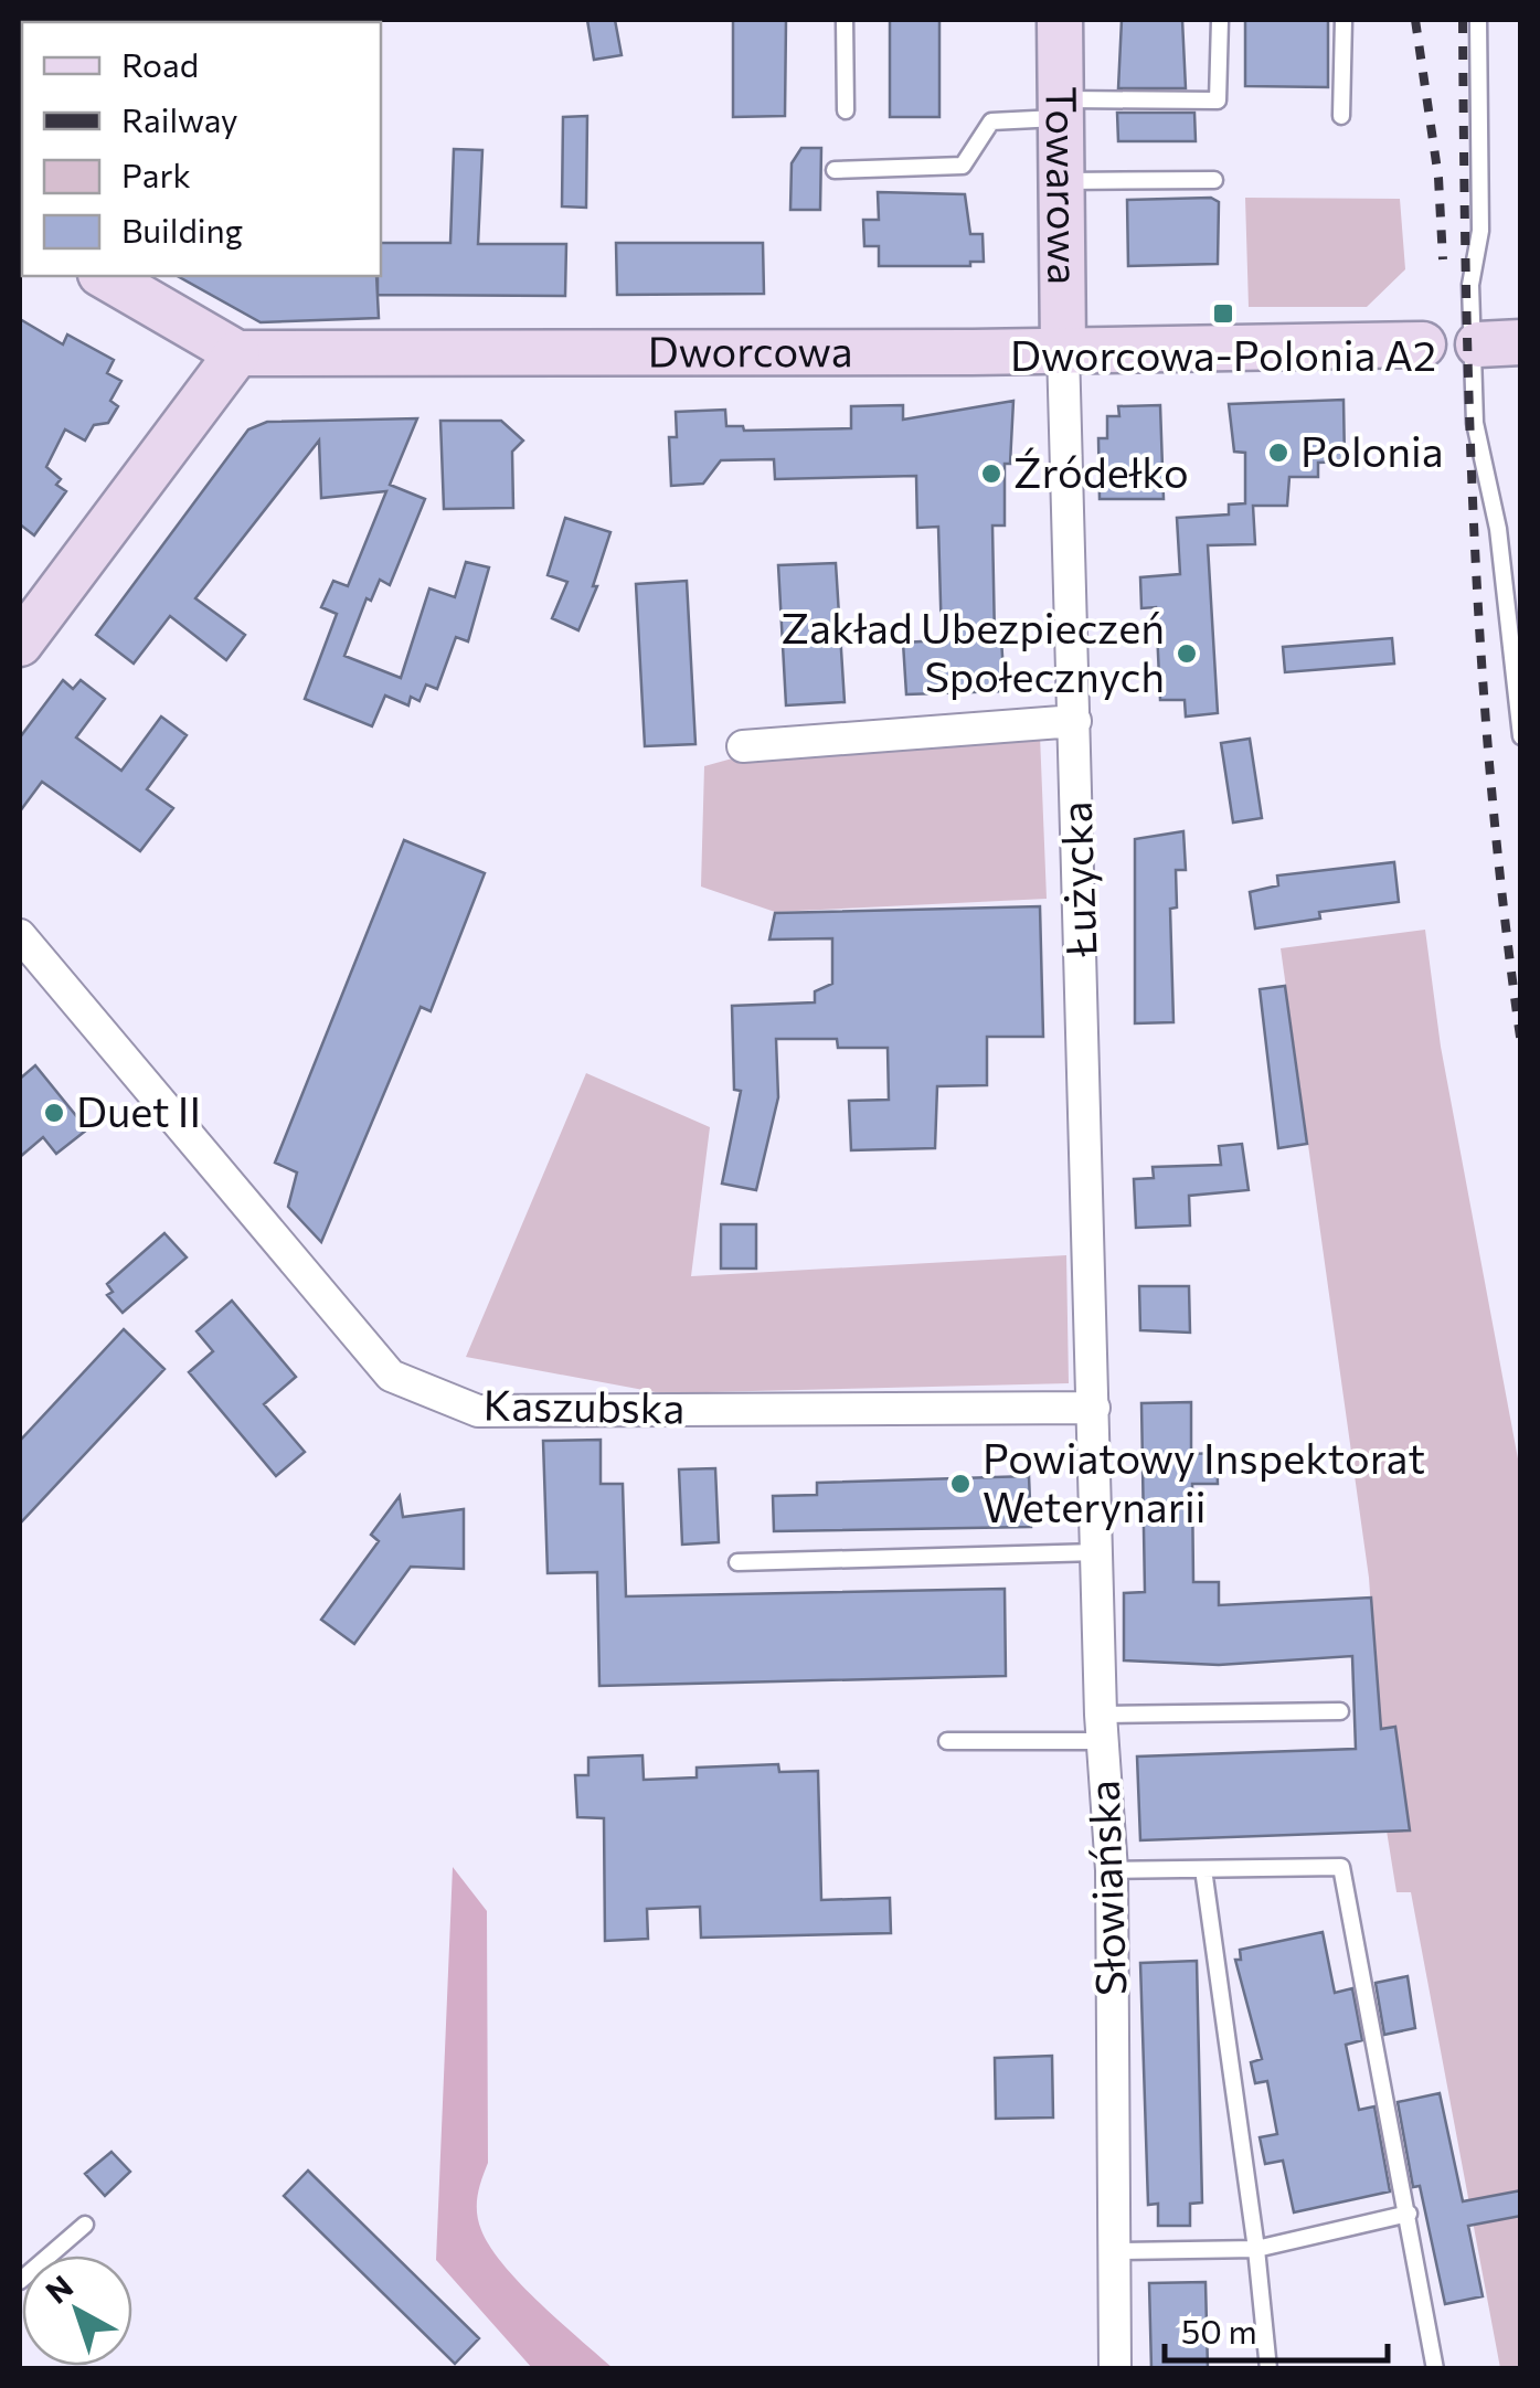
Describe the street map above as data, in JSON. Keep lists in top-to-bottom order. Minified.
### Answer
{"streets":{"street":["Towarowa","Dworcowa","Łużycka","Kaszubska","Słowiańska"]},"crossings":[["Towarowa","Dworcowa"],["Towarowa","Łużycka"],["Dworcowa","Łużycka"],["Łużycka","Kaszubska"],["Łużycka","Słowiańska"],["Kaszubska","Słowiańska"]],"places":{"transit":["Dworcowa-Polonia A2"],"other":["Polonia","Źródełko","Zakład Ubezpieczeń Społecznych","Duet II","Powiatowy Inspektorat Weterynarii"]},"legend":["Road","Railway","Park","Building"],"scale_bar":"50 m","north":"top left"}
